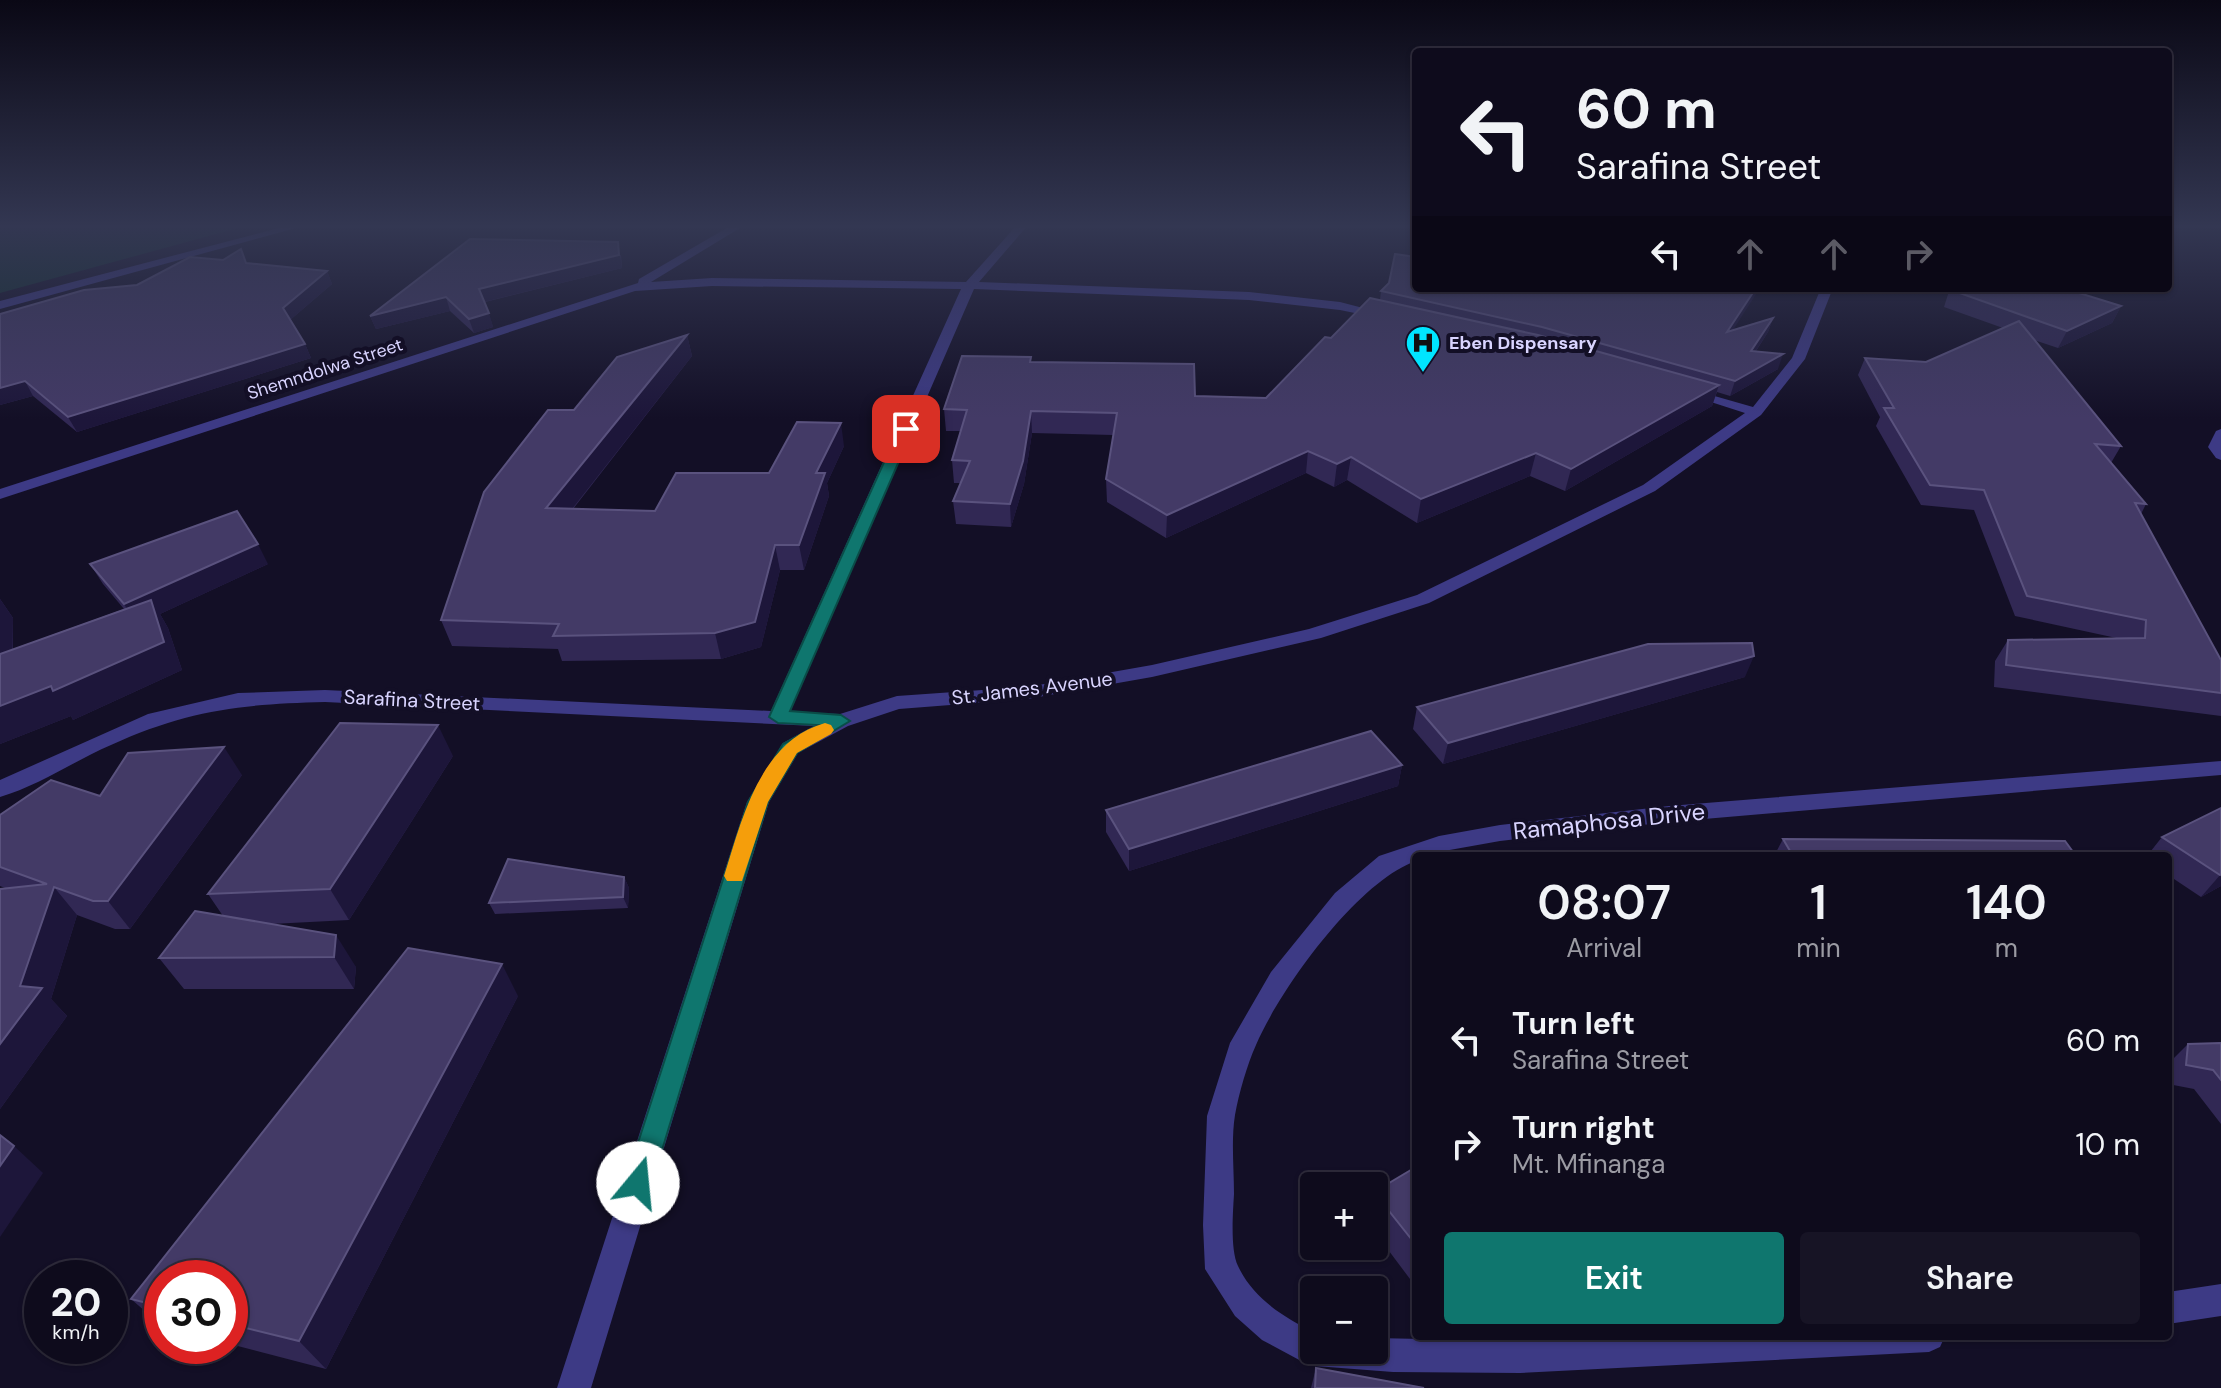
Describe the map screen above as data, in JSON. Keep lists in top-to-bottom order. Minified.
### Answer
{"streets":{"street":["Shemndolwa Street","St. James Avenue","Sarafina Street","Ramaphosa Drive"]},"crossings":[["St. James Avenue","Sarafina Street"]],"places":{"hospital":["Eben Dispensary"]},"page":{"turn":["60 m","Sarafina Street"],"eta":["08:07","Arrival","1","min","140","m"],"list":[{"name":"Turn left","note":"Sarafina Street","value":"60 m"},{"name":"Turn right","note":"Mt. Mfinanga","value":"10 m"}],"map_buttons":["+","−"],"buttons":["Exit","Share"],"speed":"20 km/h","limit":"30"}}
